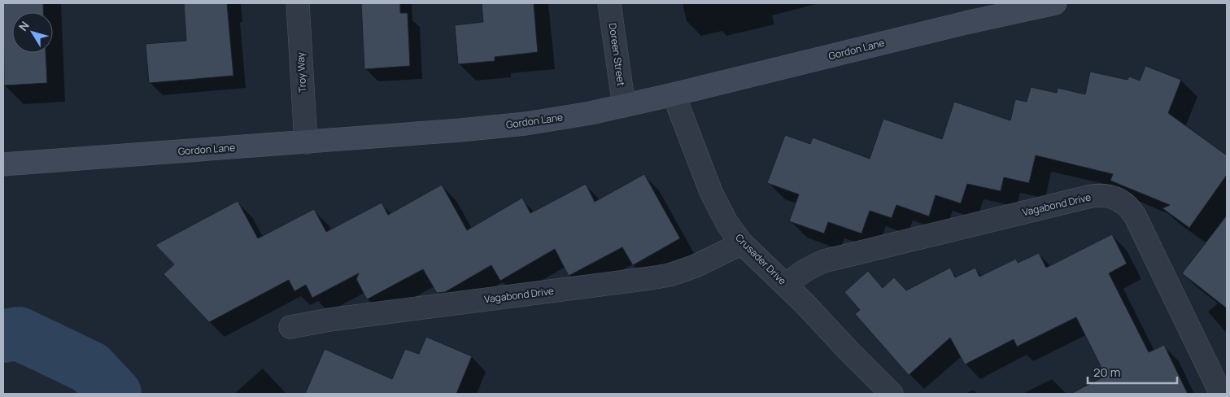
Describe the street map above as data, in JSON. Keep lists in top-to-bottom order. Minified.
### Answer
{"streets":{"street":["Gordon Lane","Doreen Street","Troy Way","Vagabond Drive","Crusader Drive"]},"crossings":[["Gordon Lane","Doreen Street"],["Gordon Lane","Troy Way"],["Gordon Lane","Crusader Drive"],["Vagabond Drive","Crusader Drive"]],"scale_bar":"20 m","north":"top left"}
